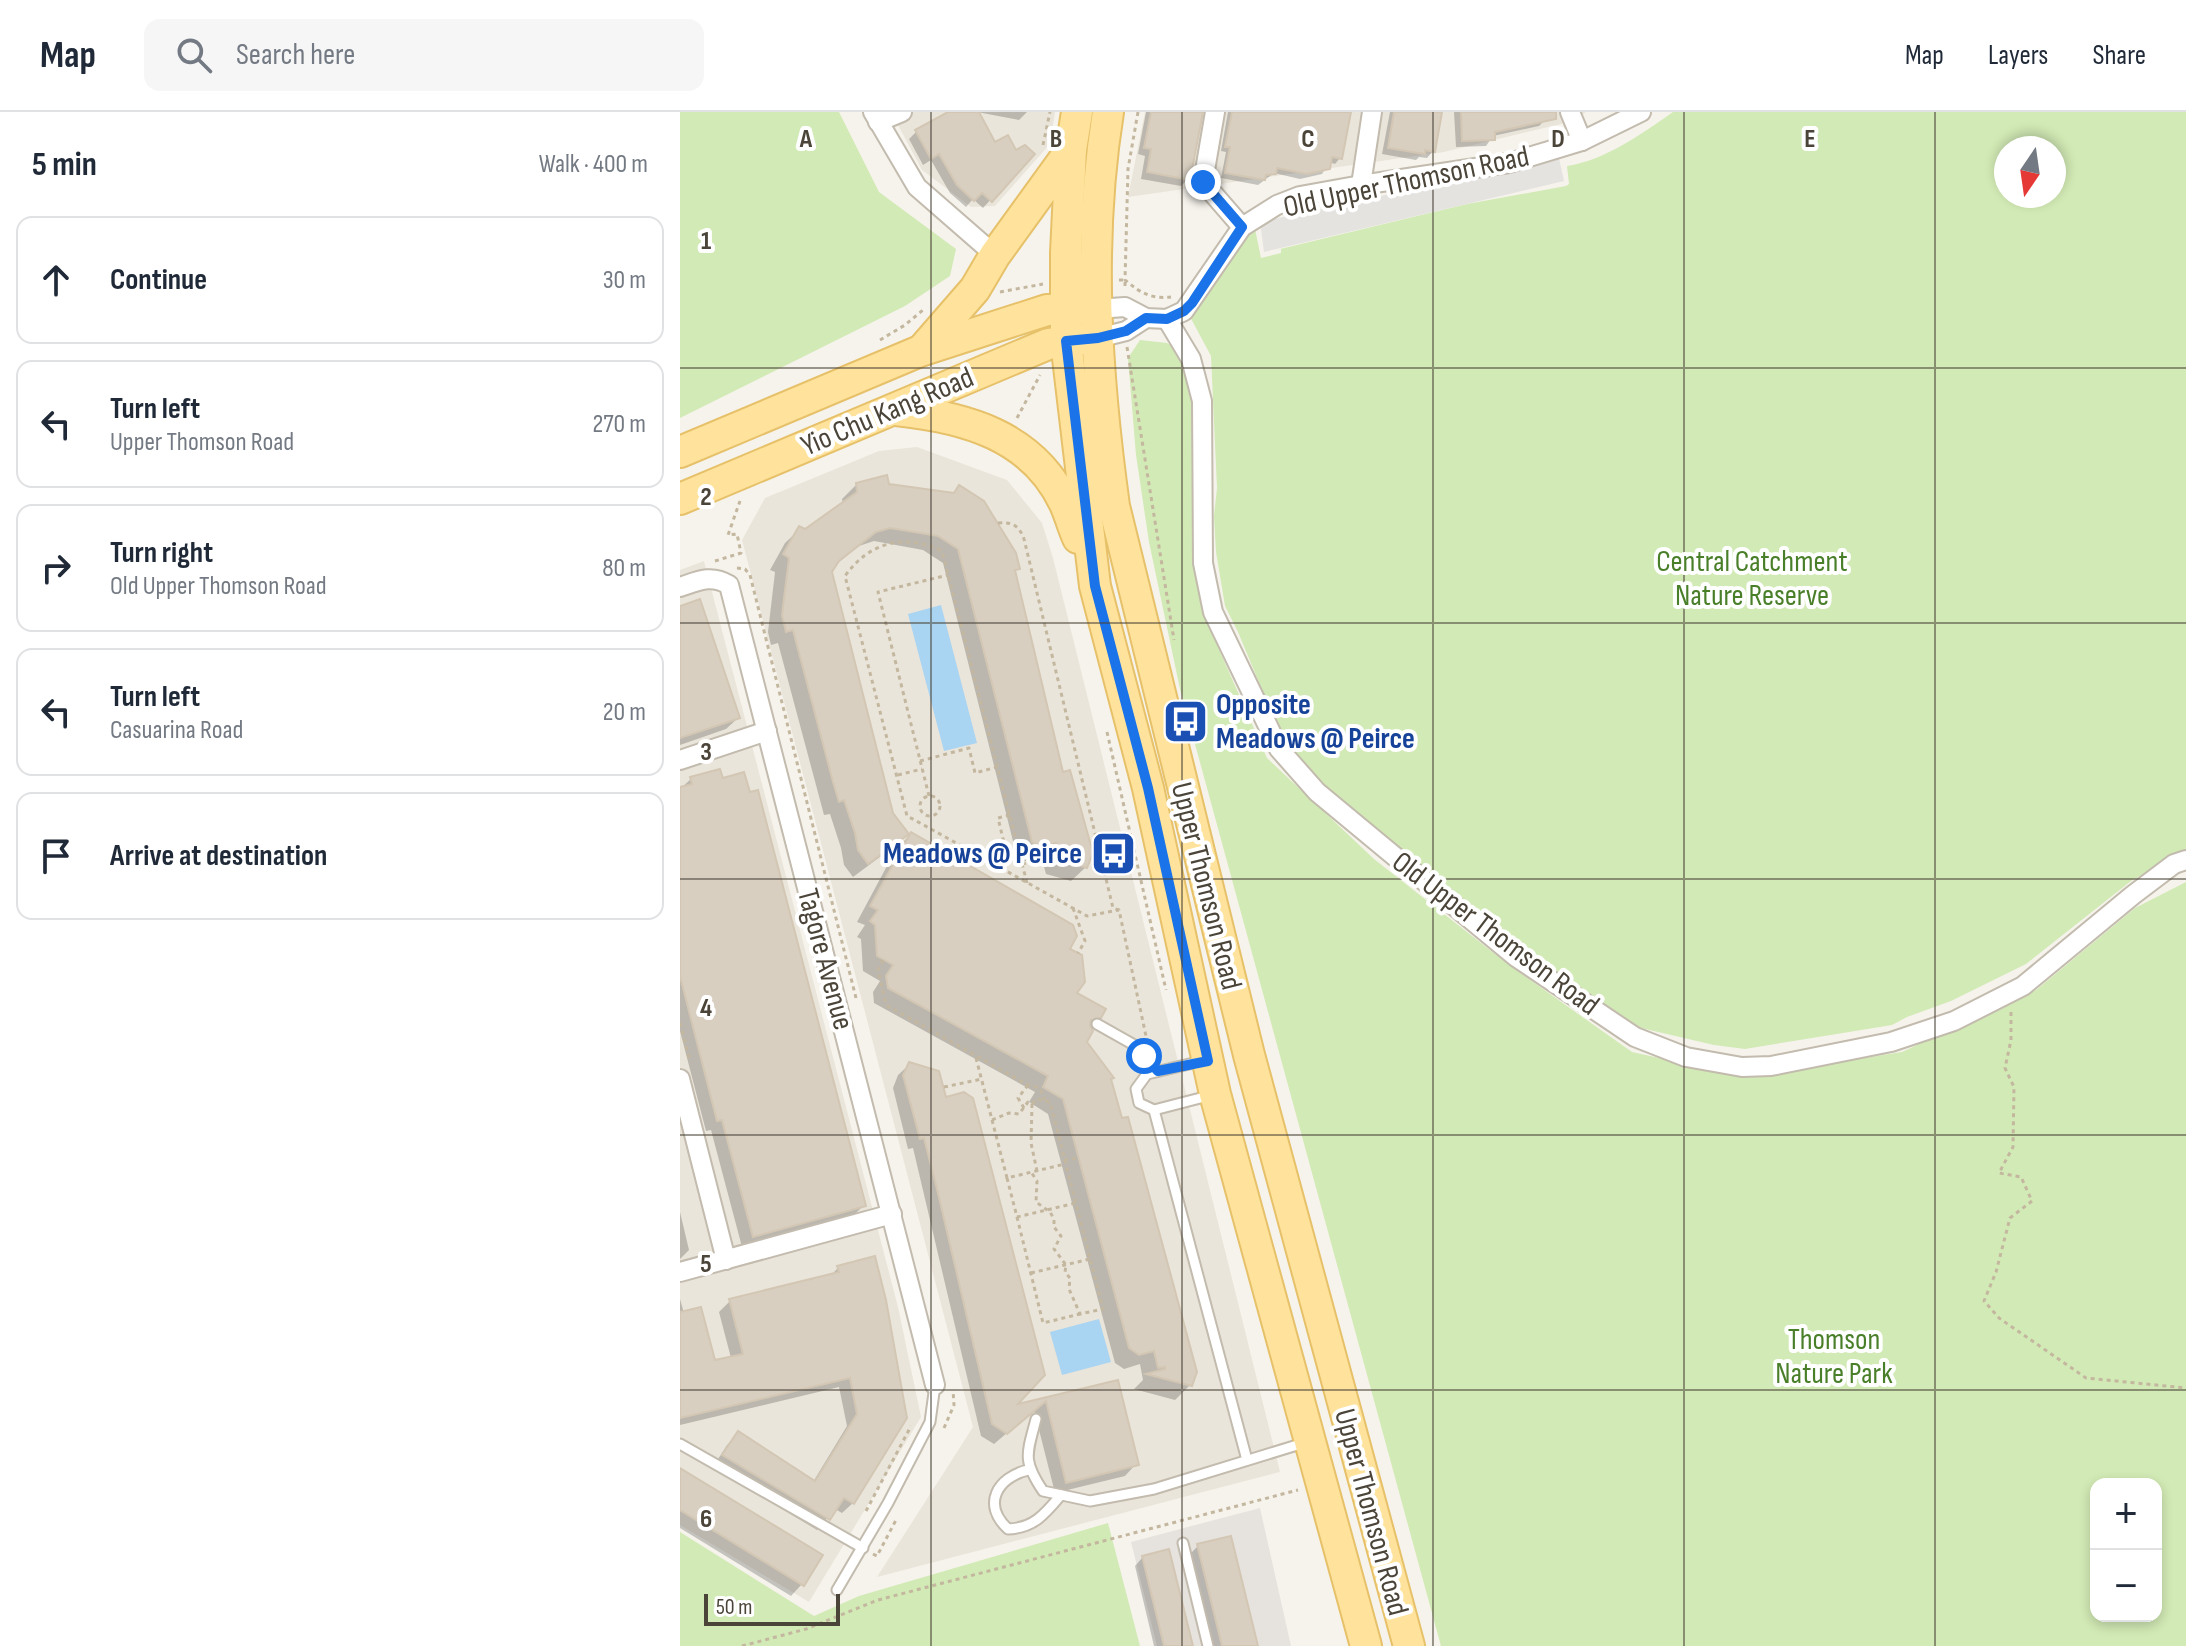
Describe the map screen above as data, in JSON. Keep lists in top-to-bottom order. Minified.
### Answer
{"streets":{"main road":["Yio Chu Kang Road","Upper Thomson Road"],"street":["Old Upper Thomson Road","Tagore Avenue"]},"crossings":[["Yio Chu Kang Road","Upper Thomson Road"]],"parks":["Central Catchment Nature Reserve","Thomson Nature Park"],"places":{"bus stop":["Opposite Meadows @ Peirce","Meadows @ Peirce"]},"scale_bar":"50 m","north":"bottom","page":{"header":"Map","search":"Search here","nav":["Map","Layers","Share"],"heading":["5 min","Walk · 400 m"],"list":[["Continue","30 m"],["Turn left","Upper Thomson Road","270 m"],["Turn right","Old Upper Thomson Road","80 m"],["Turn left","Casuarina Road","20 m"],"Arrive at destination"],"map_buttons":["+","−"],"scale":"50 m"},"grid":{"columns":["A","B","C","D","E"],"rows":["1","2","3","4","5","6"]}}
